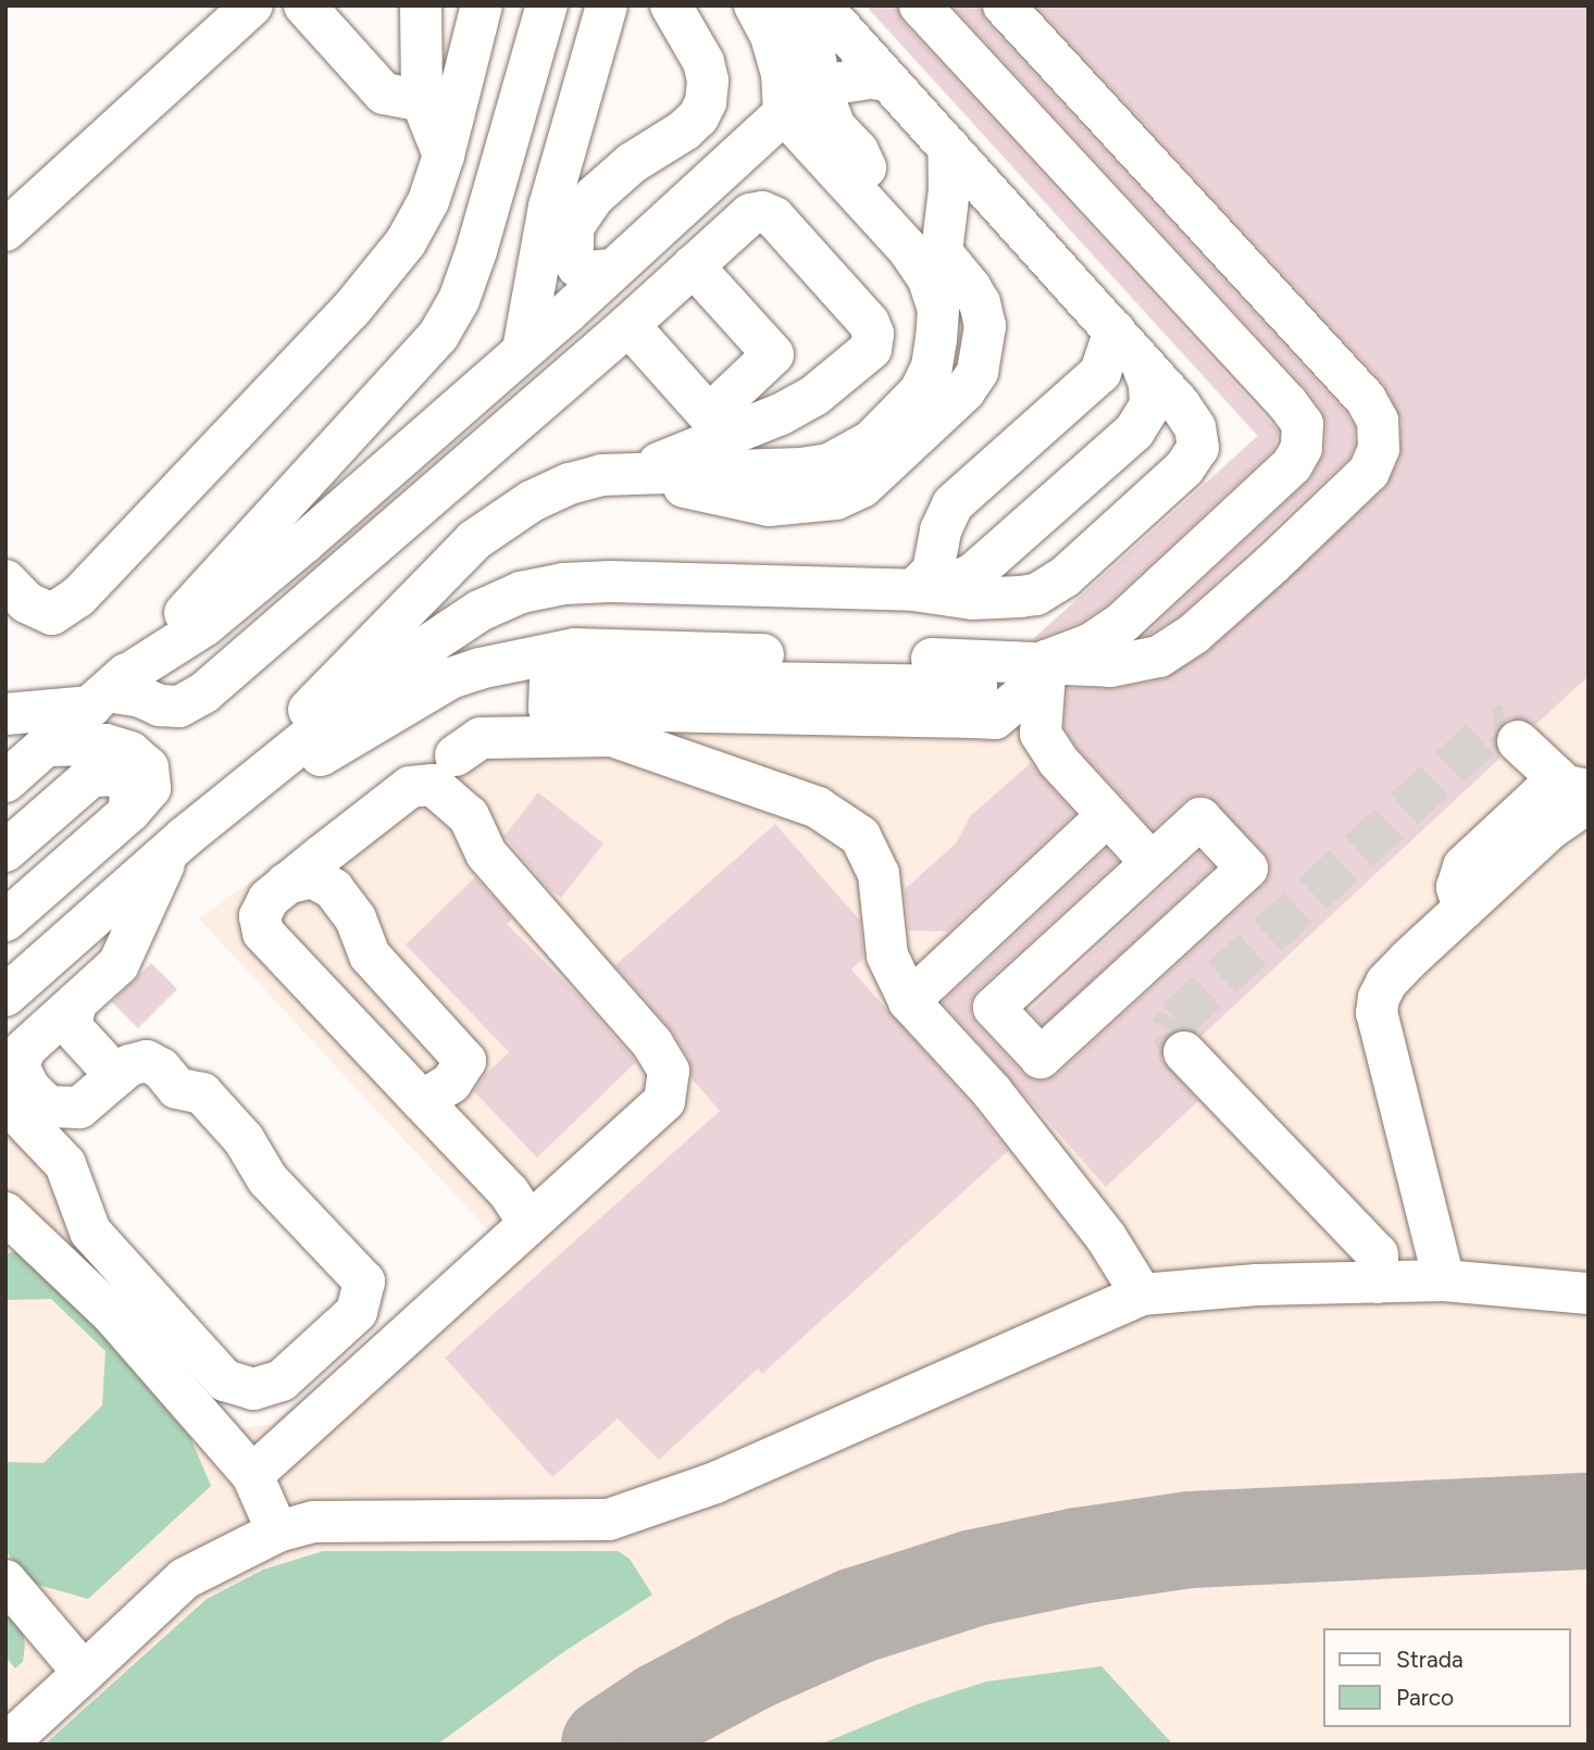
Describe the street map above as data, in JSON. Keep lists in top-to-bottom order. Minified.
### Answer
{"legend":["Strada","Parco"]}
